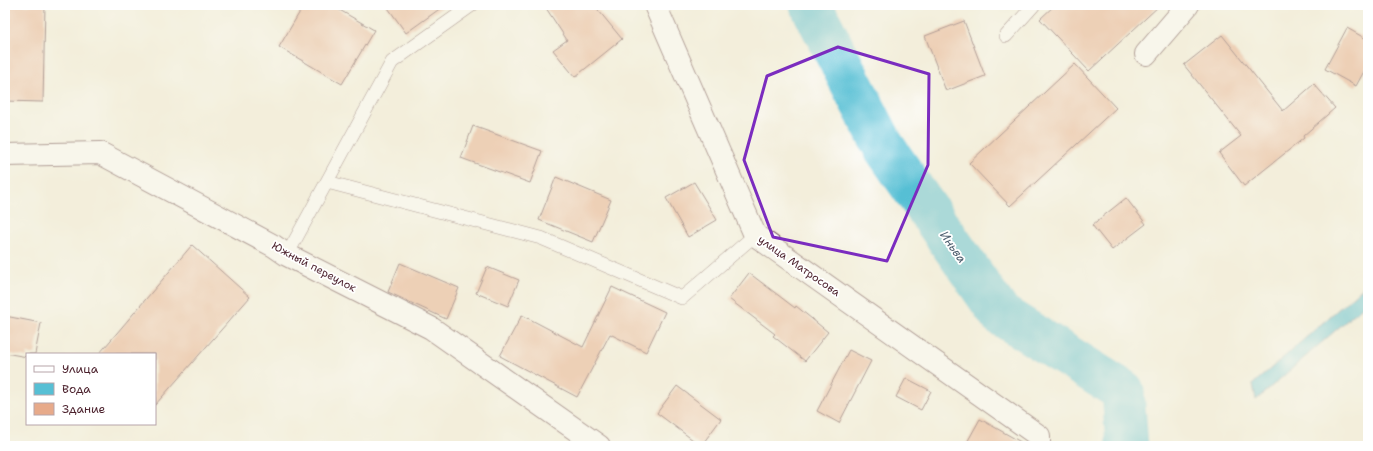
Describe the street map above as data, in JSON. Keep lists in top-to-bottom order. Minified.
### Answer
{"streets":{"street":["улица Матросова","Южный переулок"]},"water":["Иньва"],"legend":["Улица","Вода","Здание"]}
